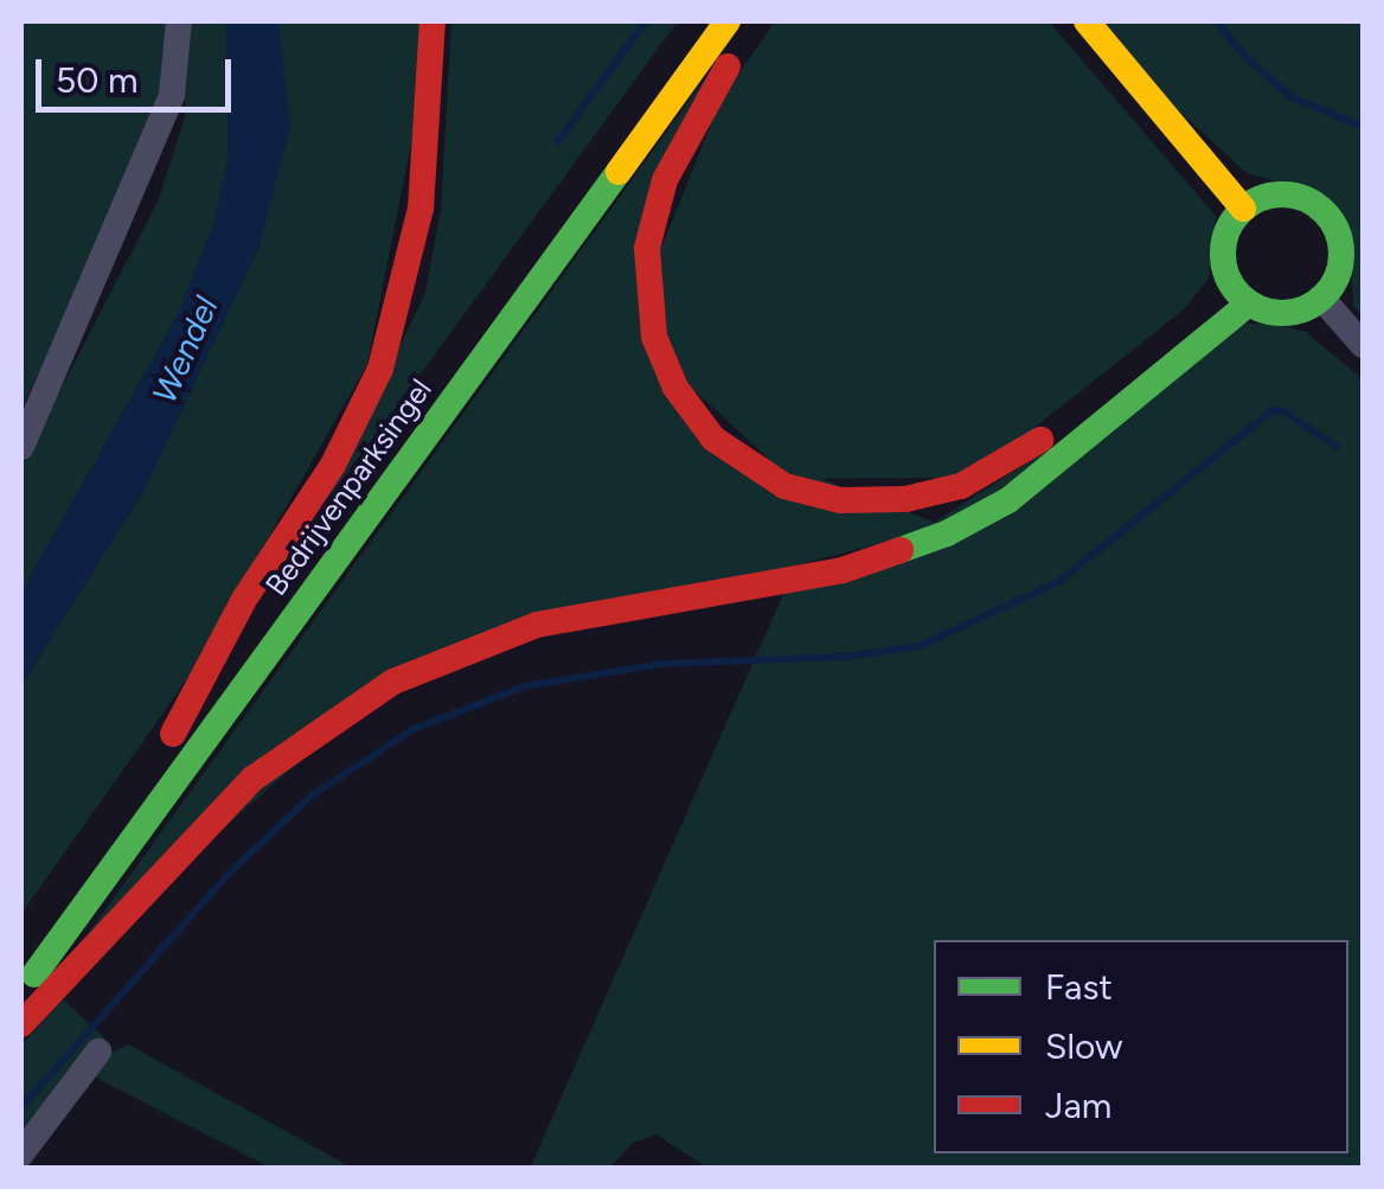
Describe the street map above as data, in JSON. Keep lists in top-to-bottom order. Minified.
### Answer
{"streets":{"main road":["Bedrijvenparksingel"]},"water":["Wendel"],"legend":["Fast","Slow","Jam"],"scale_bar":"50 m"}
